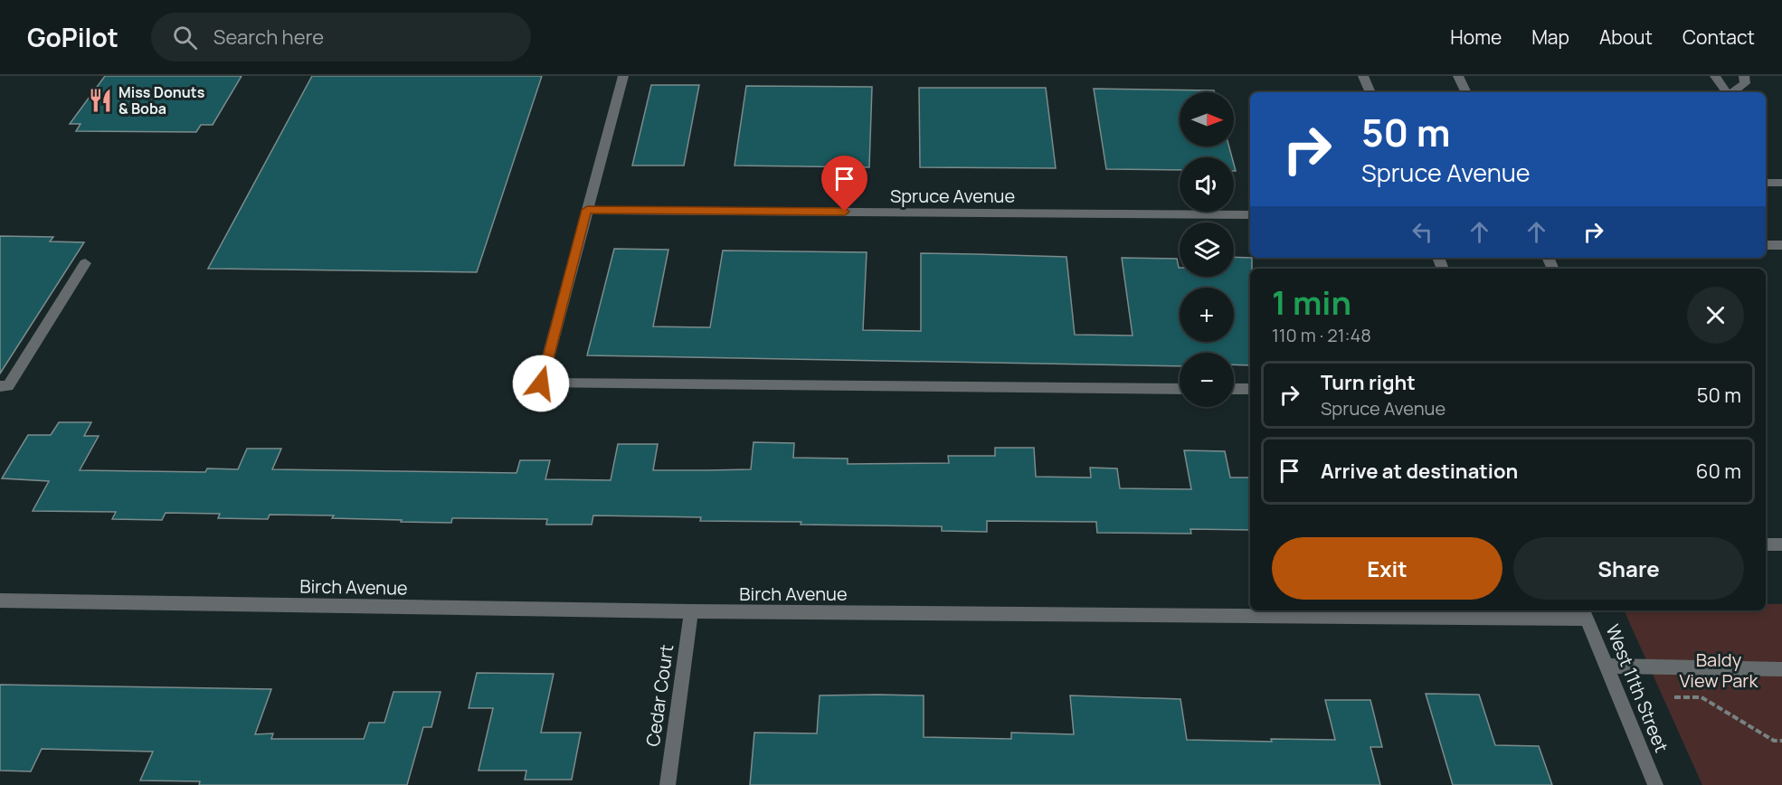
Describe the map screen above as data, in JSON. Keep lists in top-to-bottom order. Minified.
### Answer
{"streets":{"street":["Spruce Avenue","Birch Avenue","West 11th Street","Cedar Court"]},"crossings":[["Birch Avenue","West 11th Street"],["Birch Avenue","Cedar Court"]],"parks":["Baldy View Park"],"places":{"restaurant":["Miss Donuts & Boba"]},"north":"right","page":{"header":"GoPilot","search":"Search here","nav":["Home","Map","About","Contact"],"map_buttons":["+","−"],"turn":["50 m","Spruce Avenue"],"heading":["1 min","110 m · 21:48"],"list":[{"name":"Turn right","note":"Spruce Avenue","value":"50 m"},{"name":"Arrive at destination","value":"60 m"}],"buttons":["Exit","Share"]}}
